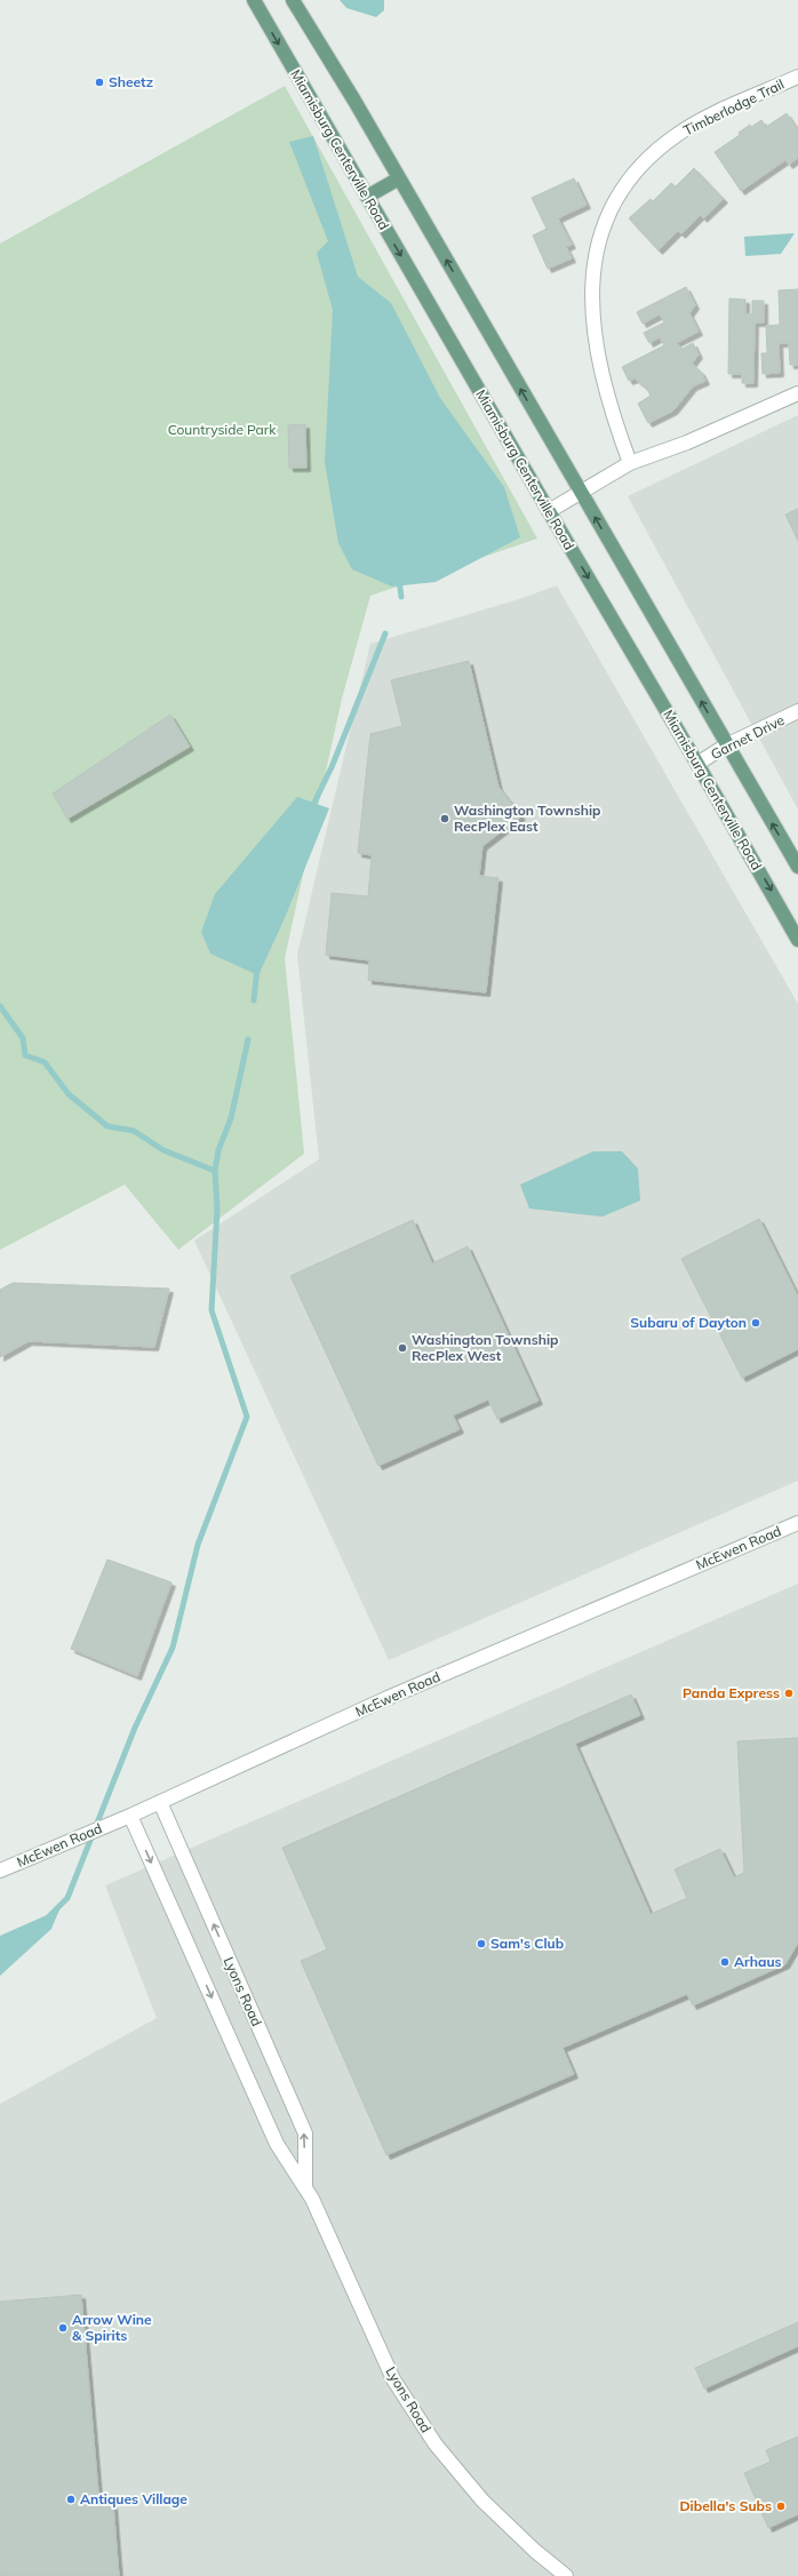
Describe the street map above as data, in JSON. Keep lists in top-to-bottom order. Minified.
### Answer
{"streets":{"main road":["Miamisburg Centerville Road"],"street":["Timberlodge Trail","Garnet Drive","McEwen Road","Lyons Road"]},"crossings":[["Miamisburg Centerville Road","Garnet Drive"],["McEwen Road","Lyons Road"]],"parks":["Countryside Park"],"places":["Sheetz","Washington Township RecPlex East","Subaru of Dayton","Washington Township RecPlex West","Panda Express","Sam's Club","Arhaus","Arrow Wine & Spirits","Antiques Village","Dibella's Subs"]}
